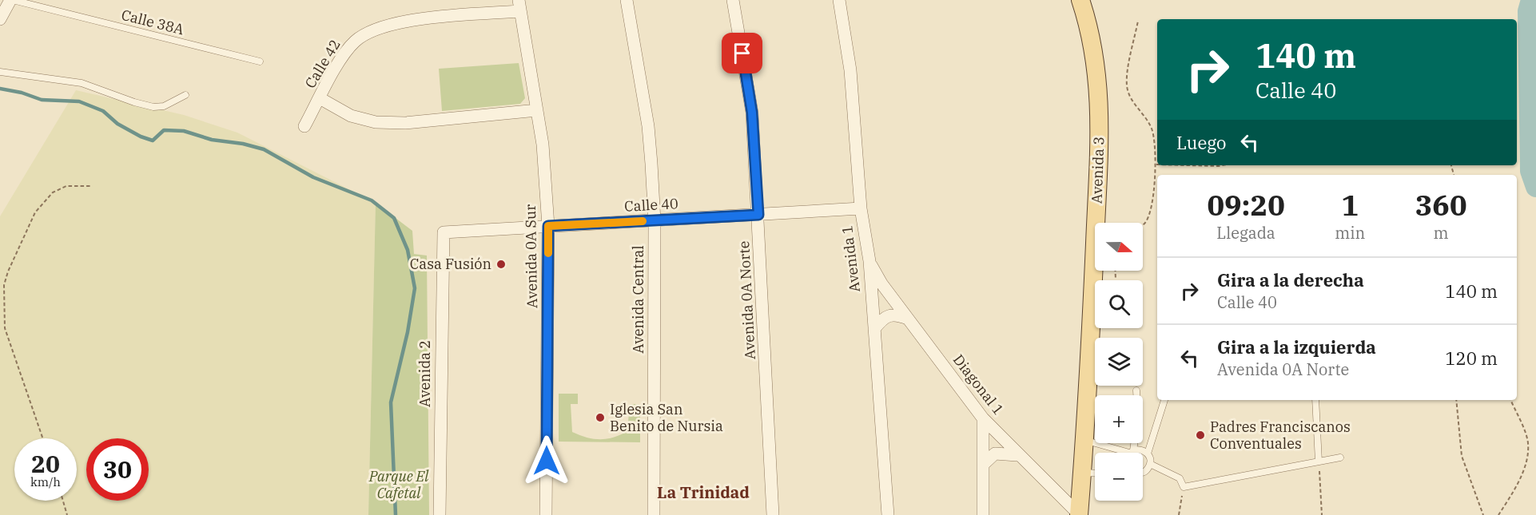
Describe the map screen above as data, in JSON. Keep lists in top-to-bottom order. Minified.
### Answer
{"streets":{"main road":["Avenida 3"],"street":["Calle 42","Calle 40","Avenida 0A Sur","Avenida 1","Avenida Central","Avenida 0A Norte","Avenida 2","Diagonal 1"],"lane":["Calle 38A"]},"crossings":[["Calle 42","Avenida 0A Sur"],["Avenida 3","Diagonal 1"],["Calle 40","Avenida 0A Sur"],["Calle 40","Avenida 1"],["Calle 40","Avenida Central"],["Calle 40","Avenida 0A Norte"],["Calle 40","Avenida 2"],["Avenida 1","Diagonal 1"]],"districts":["La Trinidad"],"parks":["Parque El Cafetal"],"places":["Casa Fusión","Iglesia San Benito de Nursia","Padres Franciscanos Conventuales"],"north":"right","page":{"turn":["140 m","Calle 40"],"then":"Luego","eta":["09:20","Llegada","1","min","360","m"],"map_buttons":["+","−"],"list":[{"name":"Gira a la derecha","note":"Calle 40","value":"140 m"},{"name":"Gira a la izquierda","note":"Avenida 0A Norte","value":"120 m"}],"speed":"20 km/h","limit":"30"}}
